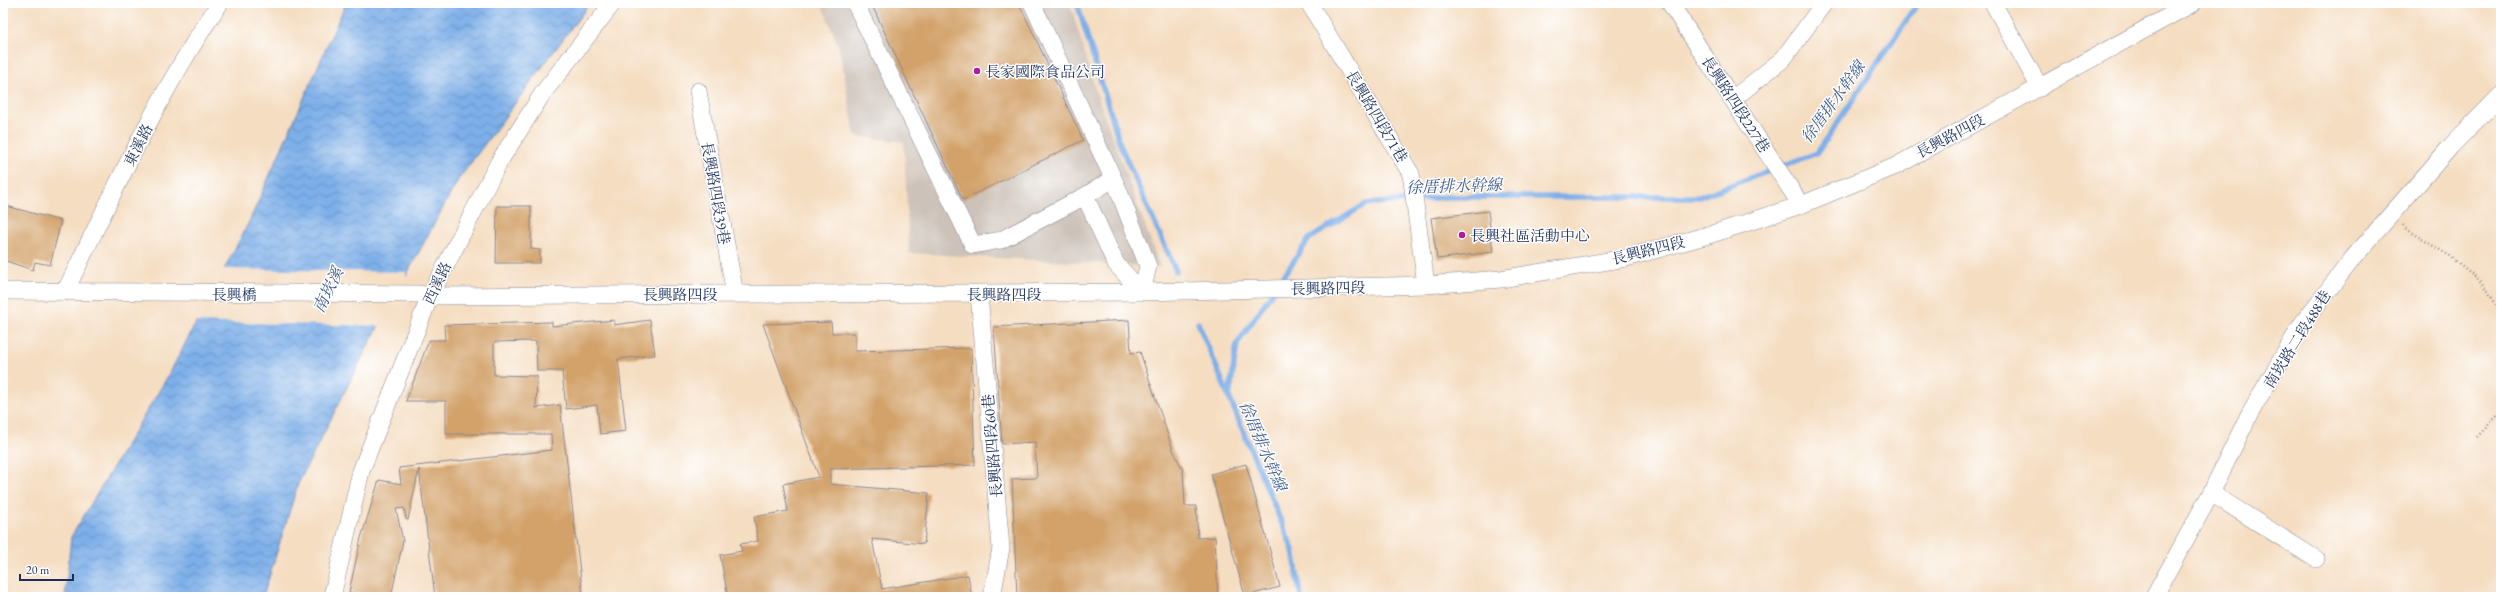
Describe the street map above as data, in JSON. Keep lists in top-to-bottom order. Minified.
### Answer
{"streets":{"street":["長興路四段227巷","長興路四段71巷","長興路四段","東溪路","長興路四段39巷","西溪路","長興橋","南崁路二段488巷","長興路四段60巷"]},"crossings":[["長興路四段227巷","長興路四段"],["長興路四段71巷","長興路四段"],["長興路四段","長興路四段39巷"],["長興路四段","西溪路"],["長興路四段","長興橋"],["長興路四段","長興路四段60巷"],["東溪路","長興橋"]],"water":["徐厝排水幹線","南崁溪"],"places":["長家國際食品公司","長興社區活動中心"],"scale_bar":"20 m"}
